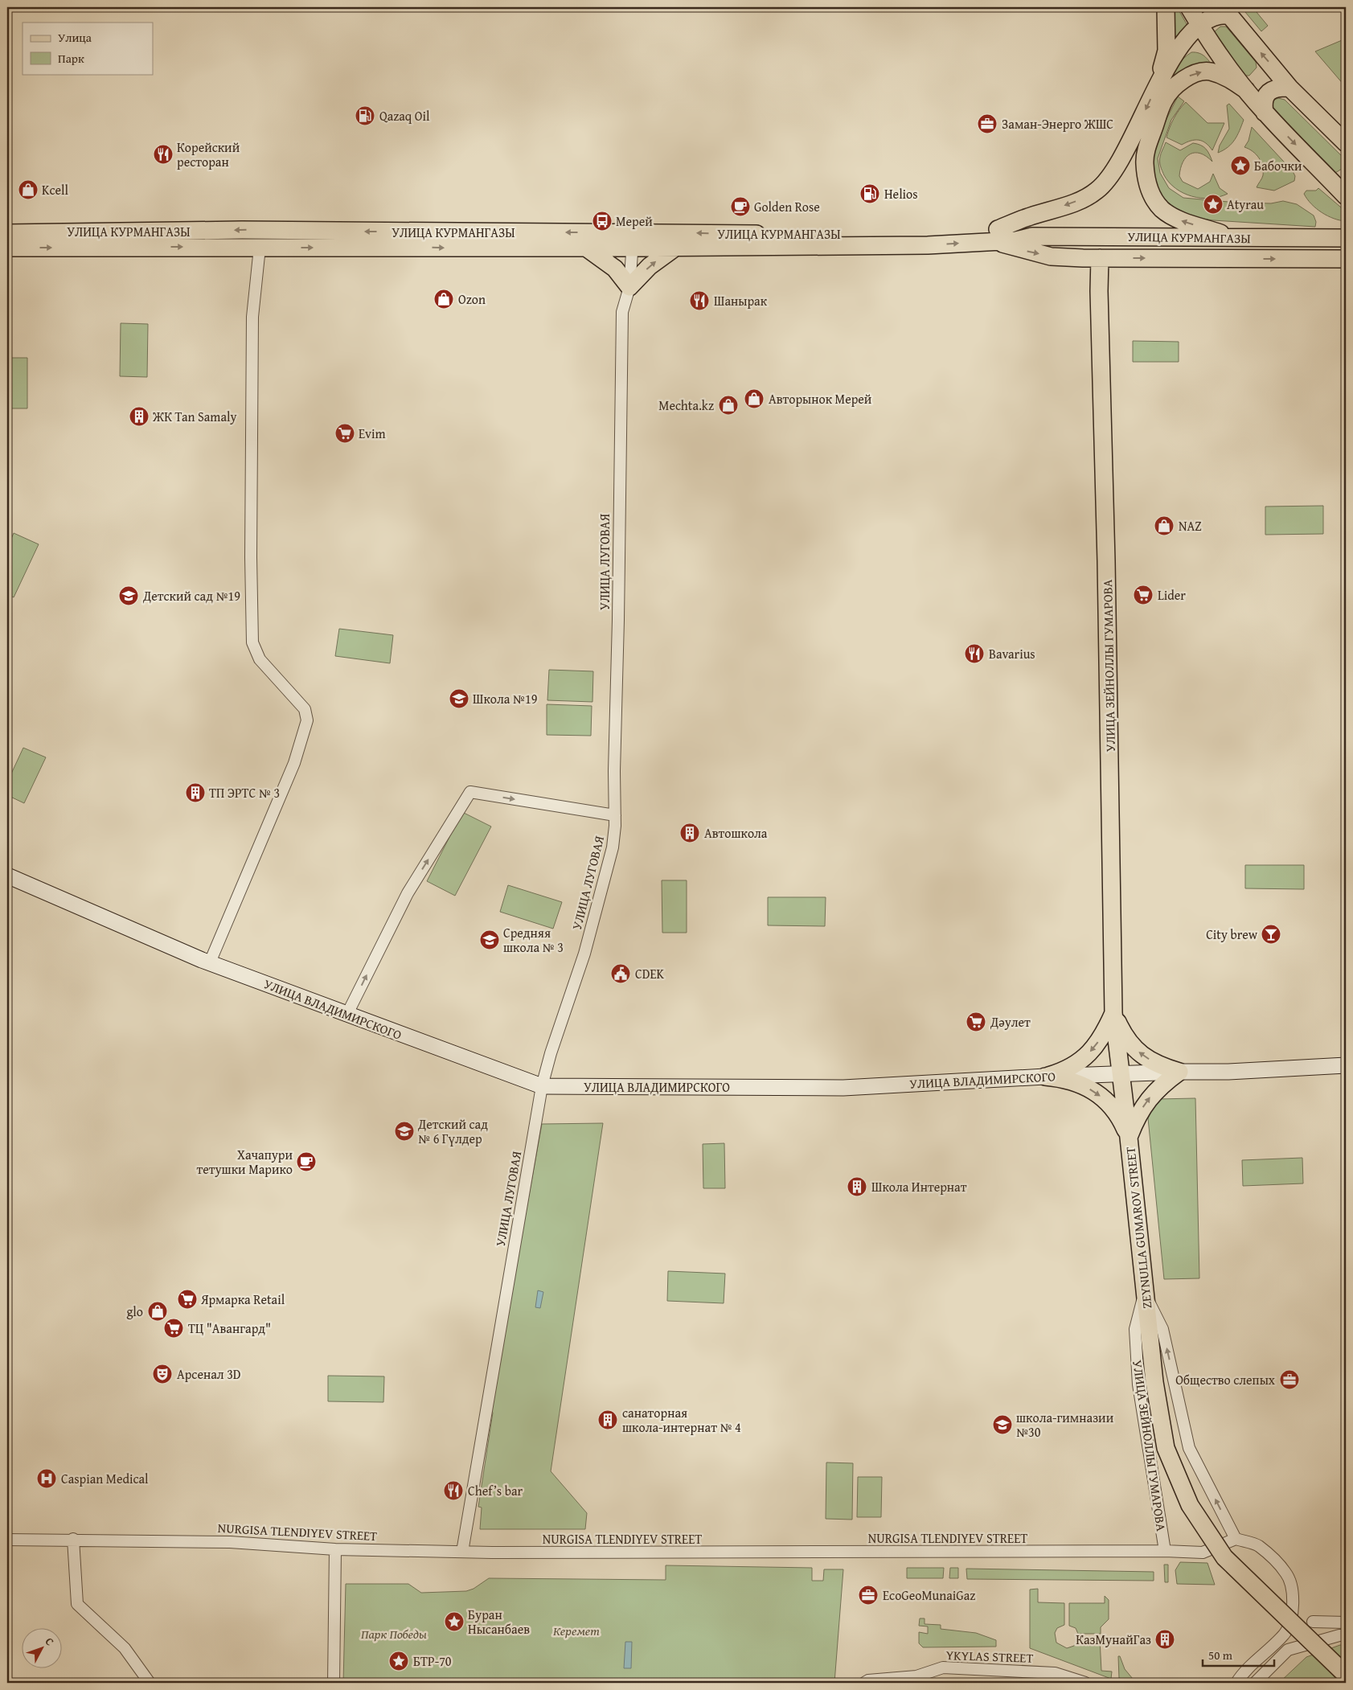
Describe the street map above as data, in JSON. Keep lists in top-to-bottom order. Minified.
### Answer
{"streets":{"main road":["УЛИЦА КУРМАНГАЗЫ","УЛИЦА ЗЕЙНОЛЛЫ ГУМАРОВА","ZEYNULLA GUMAROV STREET"],"street":["УЛИЦА ЛУГОВАЯ","УЛИЦА ВЛАДИМИРСКОГО","NURGISA TLENDIYEV STREET","YKYLAS STREET"]},"crossings":[["УЛИЦА КУРМАНГАЗЫ","УЛИЦА ЛУГОВАЯ"],["УЛИЦА ЛУГОВАЯ","УЛИЦА ВЛАДИМИРСКОГО"],["УЛИЦА ЛУГОВАЯ","NURGISA TLENDIYEV STREET"],["УЛИЦА ЗЕЙНОЛЛЫ ГУМАРОВА","УЛИЦА ВЛАДИМИРСКОГО"],["УЛИЦА ЗЕЙНОЛЛЫ ГУМАРОВА","ZEYNULLA GUMAROV STREET"],["УЛИЦА ЗЕЙНОЛЛЫ ГУМАРОВА","NURGISA TLENDIYEV STREET"],["УЛИЦА ВЛАДИМИРСКОГО","ZEYNULLA GUMAROV STREET"]],"parks":["Керемет","Парк Победы"],"places":{"fuel station":["Qazaq Oil","Helios"],"office":["Заман-Энерго ЖШС","Общество слепых","EcoGeoMunaiGaz"],"restaurant":["Корейский ресторан","Шанырак","Bavarius","Chef’s bar"],"place":["Бабочки","Atyrau","Буран Нысанбаев","БТР-70"],"shop":["Kcell","Ozon","Авторынок Мерей","Mechta.kz","NAZ","glo"],"cafe":["Golden Rose","Хачапури тетушки Марико"],"bus stop":["Мерей"],"building":["ЖК Tan Samaly","ТП ЭРТС № 3","Автошкола","Школа Интернат","санаторная школа-интернат № 4","КазМунайГаз"],"supermarket":["Evim","Lider","Дәулет","Ярмарка Retail","ТЦ \"Авангард\""],"school or university":["Детский сад №19","Школа №19","Средняя школа № 3","Детский сад № 6 Гүлдер","школа-гимназии №30"],"bar":["City brew"],"public building":["CDEK"],"theatre":["Арсенал 3D"],"hospital":["Caspian Medical"]},"legend":["Улица","Парк"],"scale_bar":"50 m","north":"top right"}
